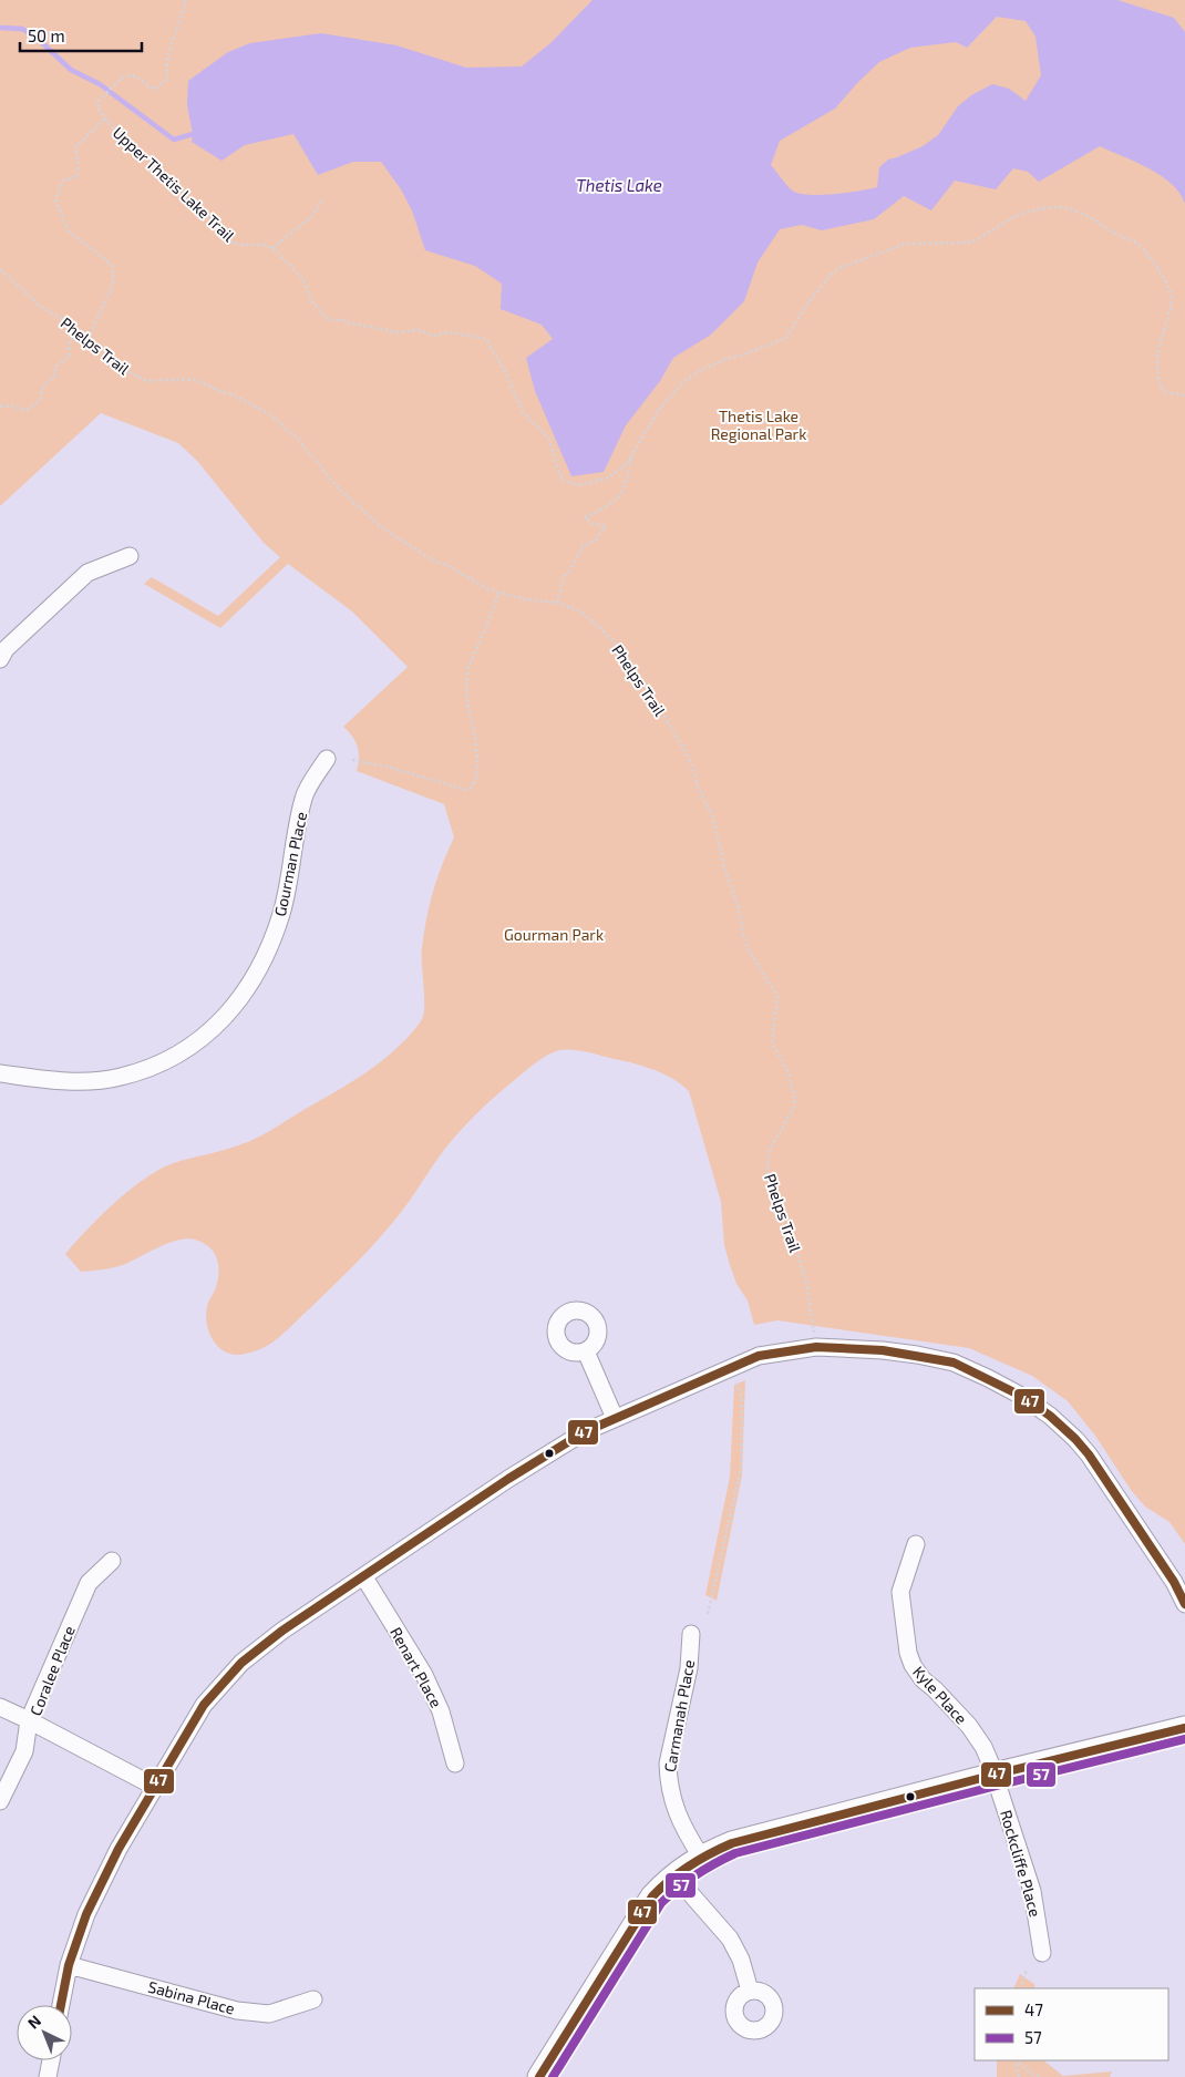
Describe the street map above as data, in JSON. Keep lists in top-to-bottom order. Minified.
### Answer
{"streets":{"street":["Gourman Place","Renart Place","Coralee Place","Kyle Place","Carmanah Place","Rockcliffe Place","Sabina Place"],"path":["Upper Thetis Lake Trail","Phelps Trail"]},"crossings":[["Kyle Place","Rockcliffe Place"]],"water":["Thetis Lake"],"parks":["Thetis Lake Regional Park","Gourman Park"],"lines":["transit line 47","transit line 57"],"legend":["47","57"],"scale_bar":"50 m","north":"top left"}
